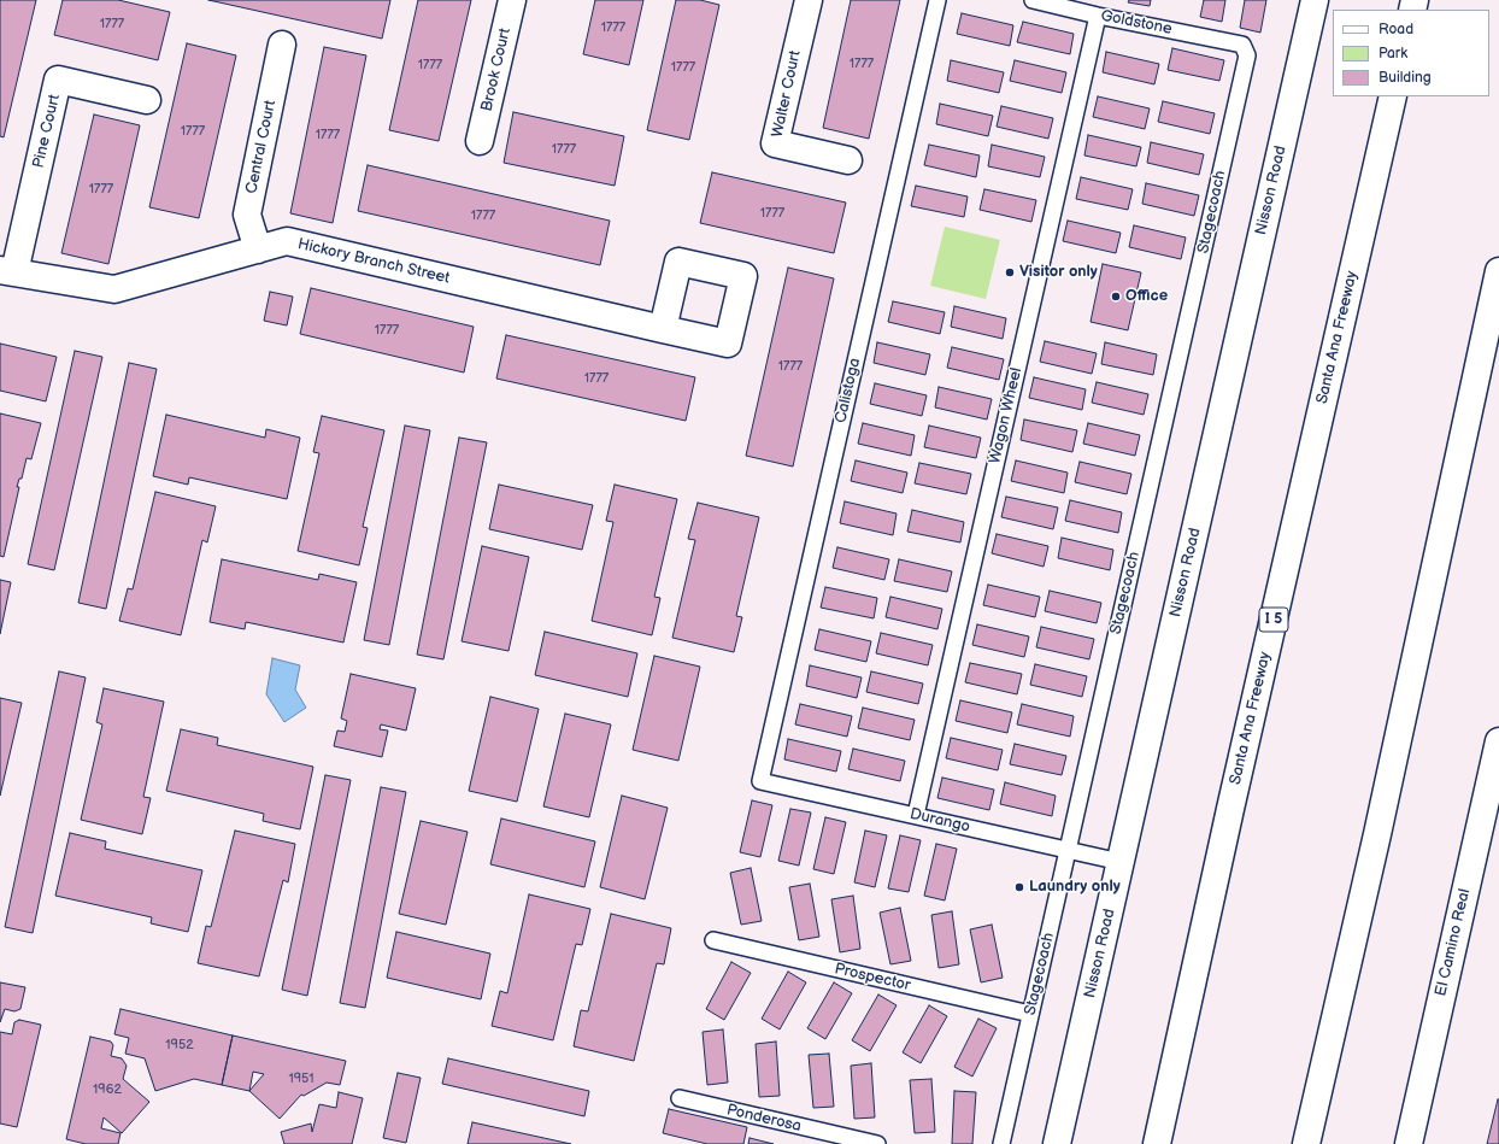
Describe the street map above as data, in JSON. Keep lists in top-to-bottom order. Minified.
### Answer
{"streets":{"main road":["Brook Court","Walter Court","Pine Court","Central Court","Nisson Road","Hickory Branch Street","Santa Ana Freeway","I 5","El Camino Real"],"lane":["Goldstone","Stagecoach","Calistoga","Wagon Wheel","Durango","Prospector","Ponderosa"]},"crossings":[["Goldstone","Stagecoach"],["Goldstone","Wagon Wheel"],["Pine Court","Hickory Branch Street"],["Central Court","Hickory Branch Street"],["Nisson Road","Durango"],["Stagecoach","Durango"],["Stagecoach","Prospector"],["Calistoga","Durango"],["Wagon Wheel","Durango"]],"places":["Visitor only","Office","Laundry only"],"house_numbers":["1777","1777","1777","1777","1777","1777","1777","1777","1777","1777","1777","1777","1777","1777","1952","1951","1962"],"legend":["Road","Park","Building"]}
